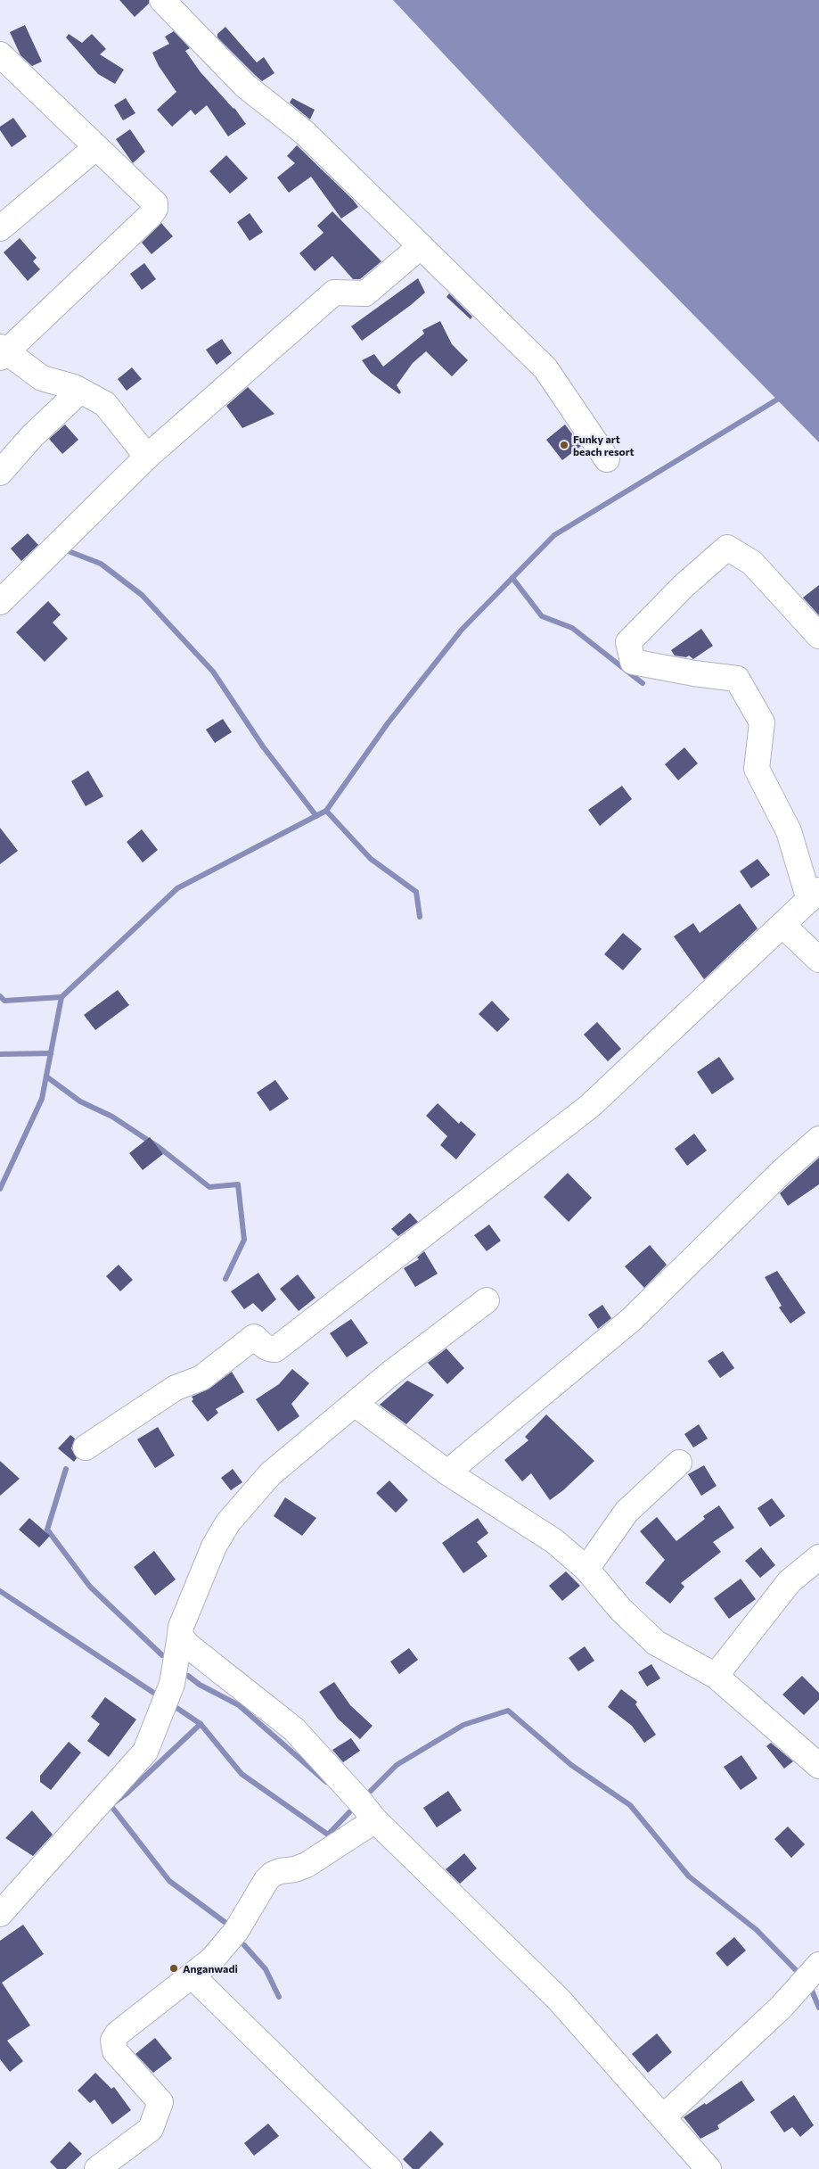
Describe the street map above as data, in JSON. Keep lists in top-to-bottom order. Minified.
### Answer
{"places":["Funky art beach resort","Anganwadi"]}
